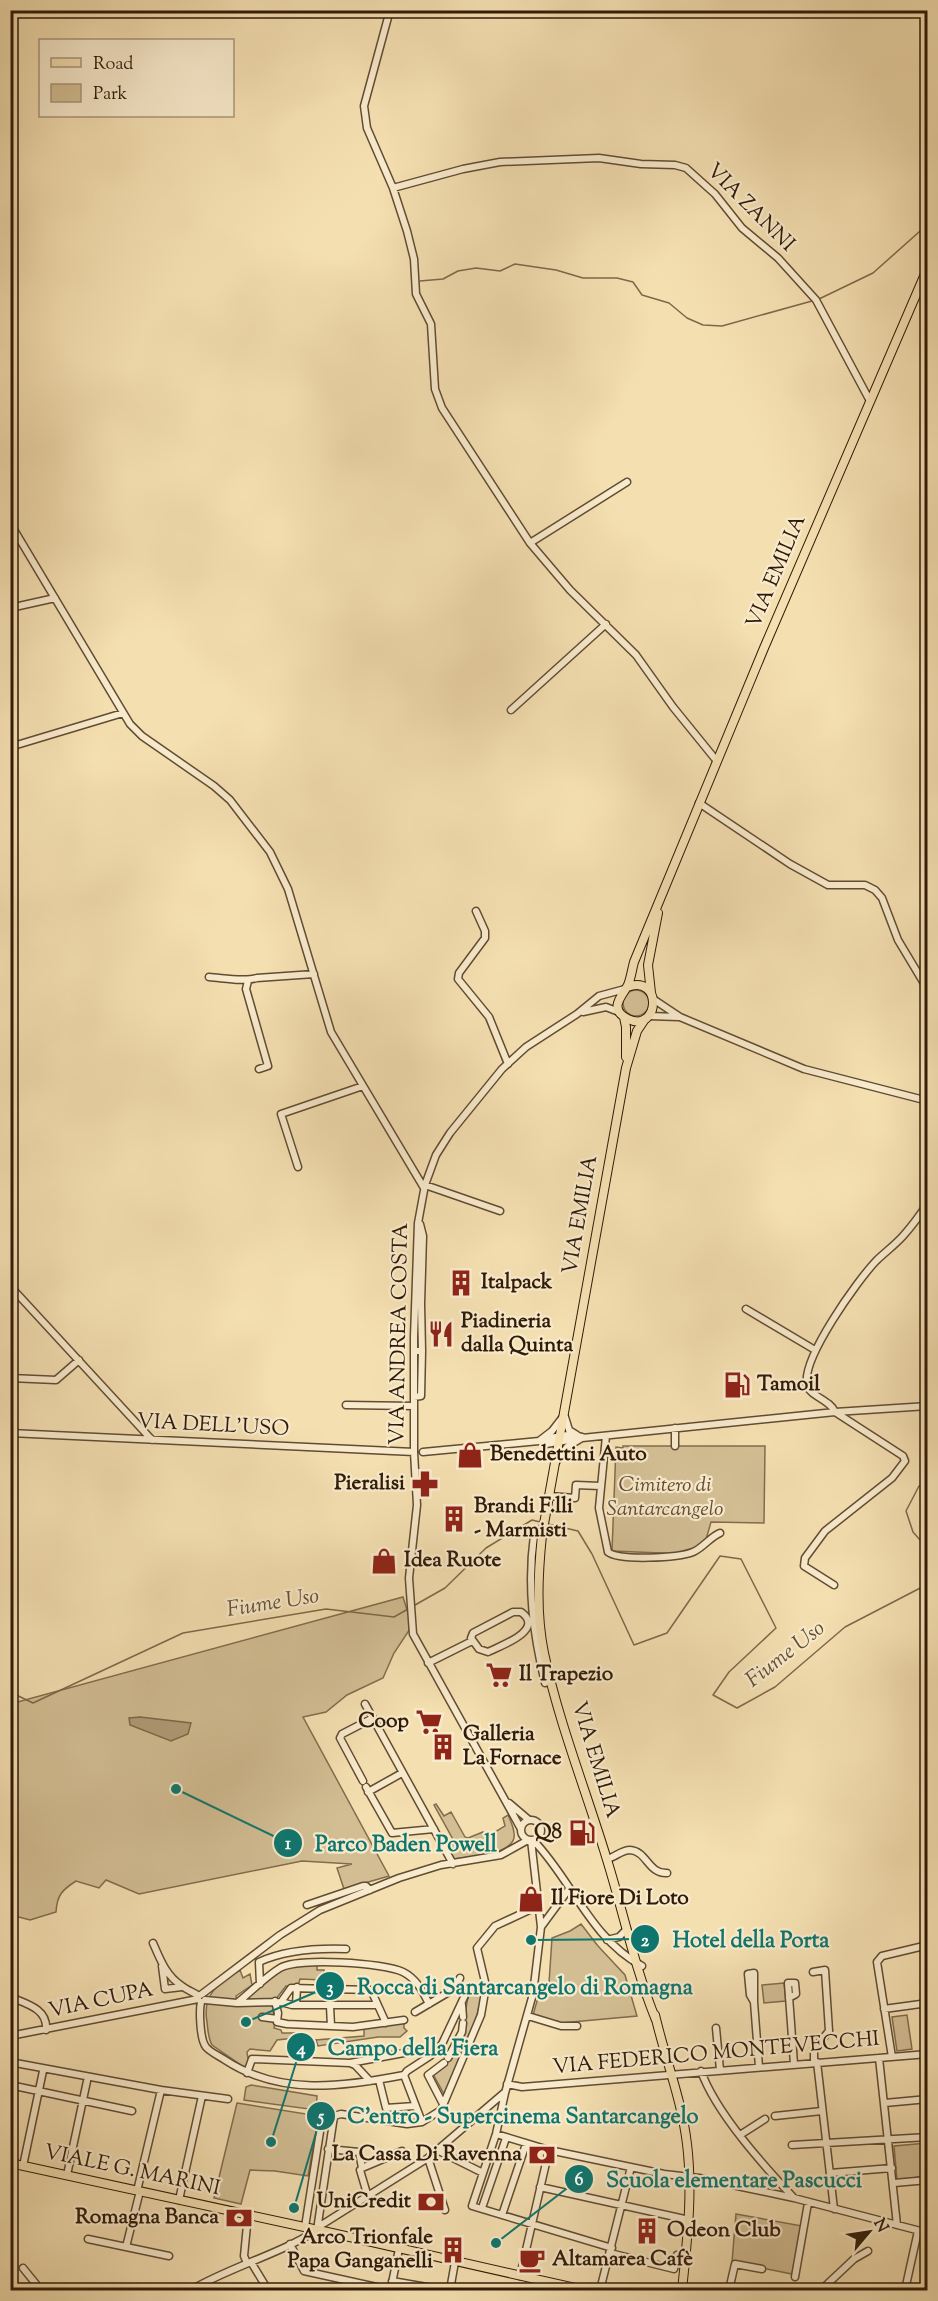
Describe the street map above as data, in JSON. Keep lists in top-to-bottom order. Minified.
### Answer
{"streets":{"main road":["VIA EMILIA","VIALE G. MARINI"],"street":["VIA ZANNI","VIA ANDREA COSTA","VIA DELL'USO","VIA CUPA","VIA FEDERICO MONTEVECCHI"]},"crossings":[["VIA ZANNI","VIA EMILIA"],["VIA EMILIA","VIA ANDREA COSTA"],["VIA ANDREA COSTA","VIA DELL'USO"]],"water":["Fiume Uso"],"parks":["Cimitero di Santarcangelo"],"places":{"building":["Italpack","Brandi F.lli - Marmisti","Galleria La Fornace","Odeon Club","Arco Trionfale Papa Ganganelli"],"restaurant":["Piadineria dalla Quinta"],"fuel station":["Tamoil","Q8"],"shop":["Benedettini Auto","Idea Ruote","Il Fiore Di Loto"],"pharmacy":["Pieralisi"],"supermarket":["Il Trapezio","Coop"],"other":["Parco Baden Powell","Hotel della Porta","Rocca di Santarcangelo di Romagna","Campo della Fiera","C'entro - Supercinema Santarcangelo","Scuola elementare Pascucci"],"bank":["La Cassa Di Ravenna","UniCredit","Romagna Banca"],"cafe":["Altamarea Cafè"]},"legend":["Road","Park"],"north":"top right"}
